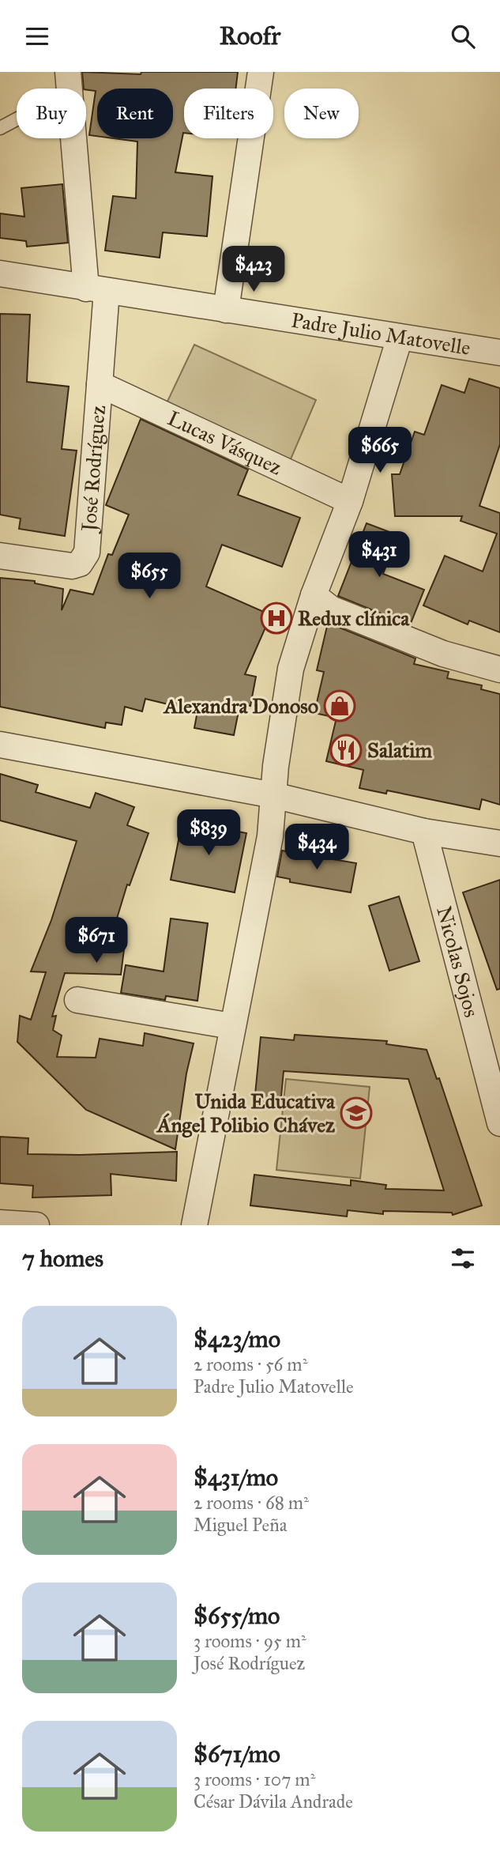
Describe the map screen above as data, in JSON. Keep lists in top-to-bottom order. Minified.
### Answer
{"streets":{"street":["Padre Julio Matovelle","Lucas Vásquez","José Rodríguez","Nicolas Sojos"]},"crossings":[["Padre Julio Matovelle","José Rodríguez"],["Lucas Vásquez","José Rodríguez"]],"places":{"hospital":["Redux clínica"],"shop":["Alexandra Donoso"],"restaurant":["Salatim"],"school or university":["Unida Educativa Ángel Polibio Chávez"]},"page":{"header":"Roofr","chip":["Buy","Rent","Filters","New"],"price":["$423","$665","$431","$655","$839","$434","$671"],"heading":"7 homes","list":[{"name":"$423/mo","note":"2 rooms · 56 m² · Padre Julio Matovelle"},{"name":"$431/mo","note":"2 rooms · 68 m² · Miguel Peña"},{"name":"$655/mo","note":"3 rooms · 95 m² · José Rodríguez"},{"name":"$671/mo","note":"3 rooms · 107 m² · César Dávila Andrade"}]}}
